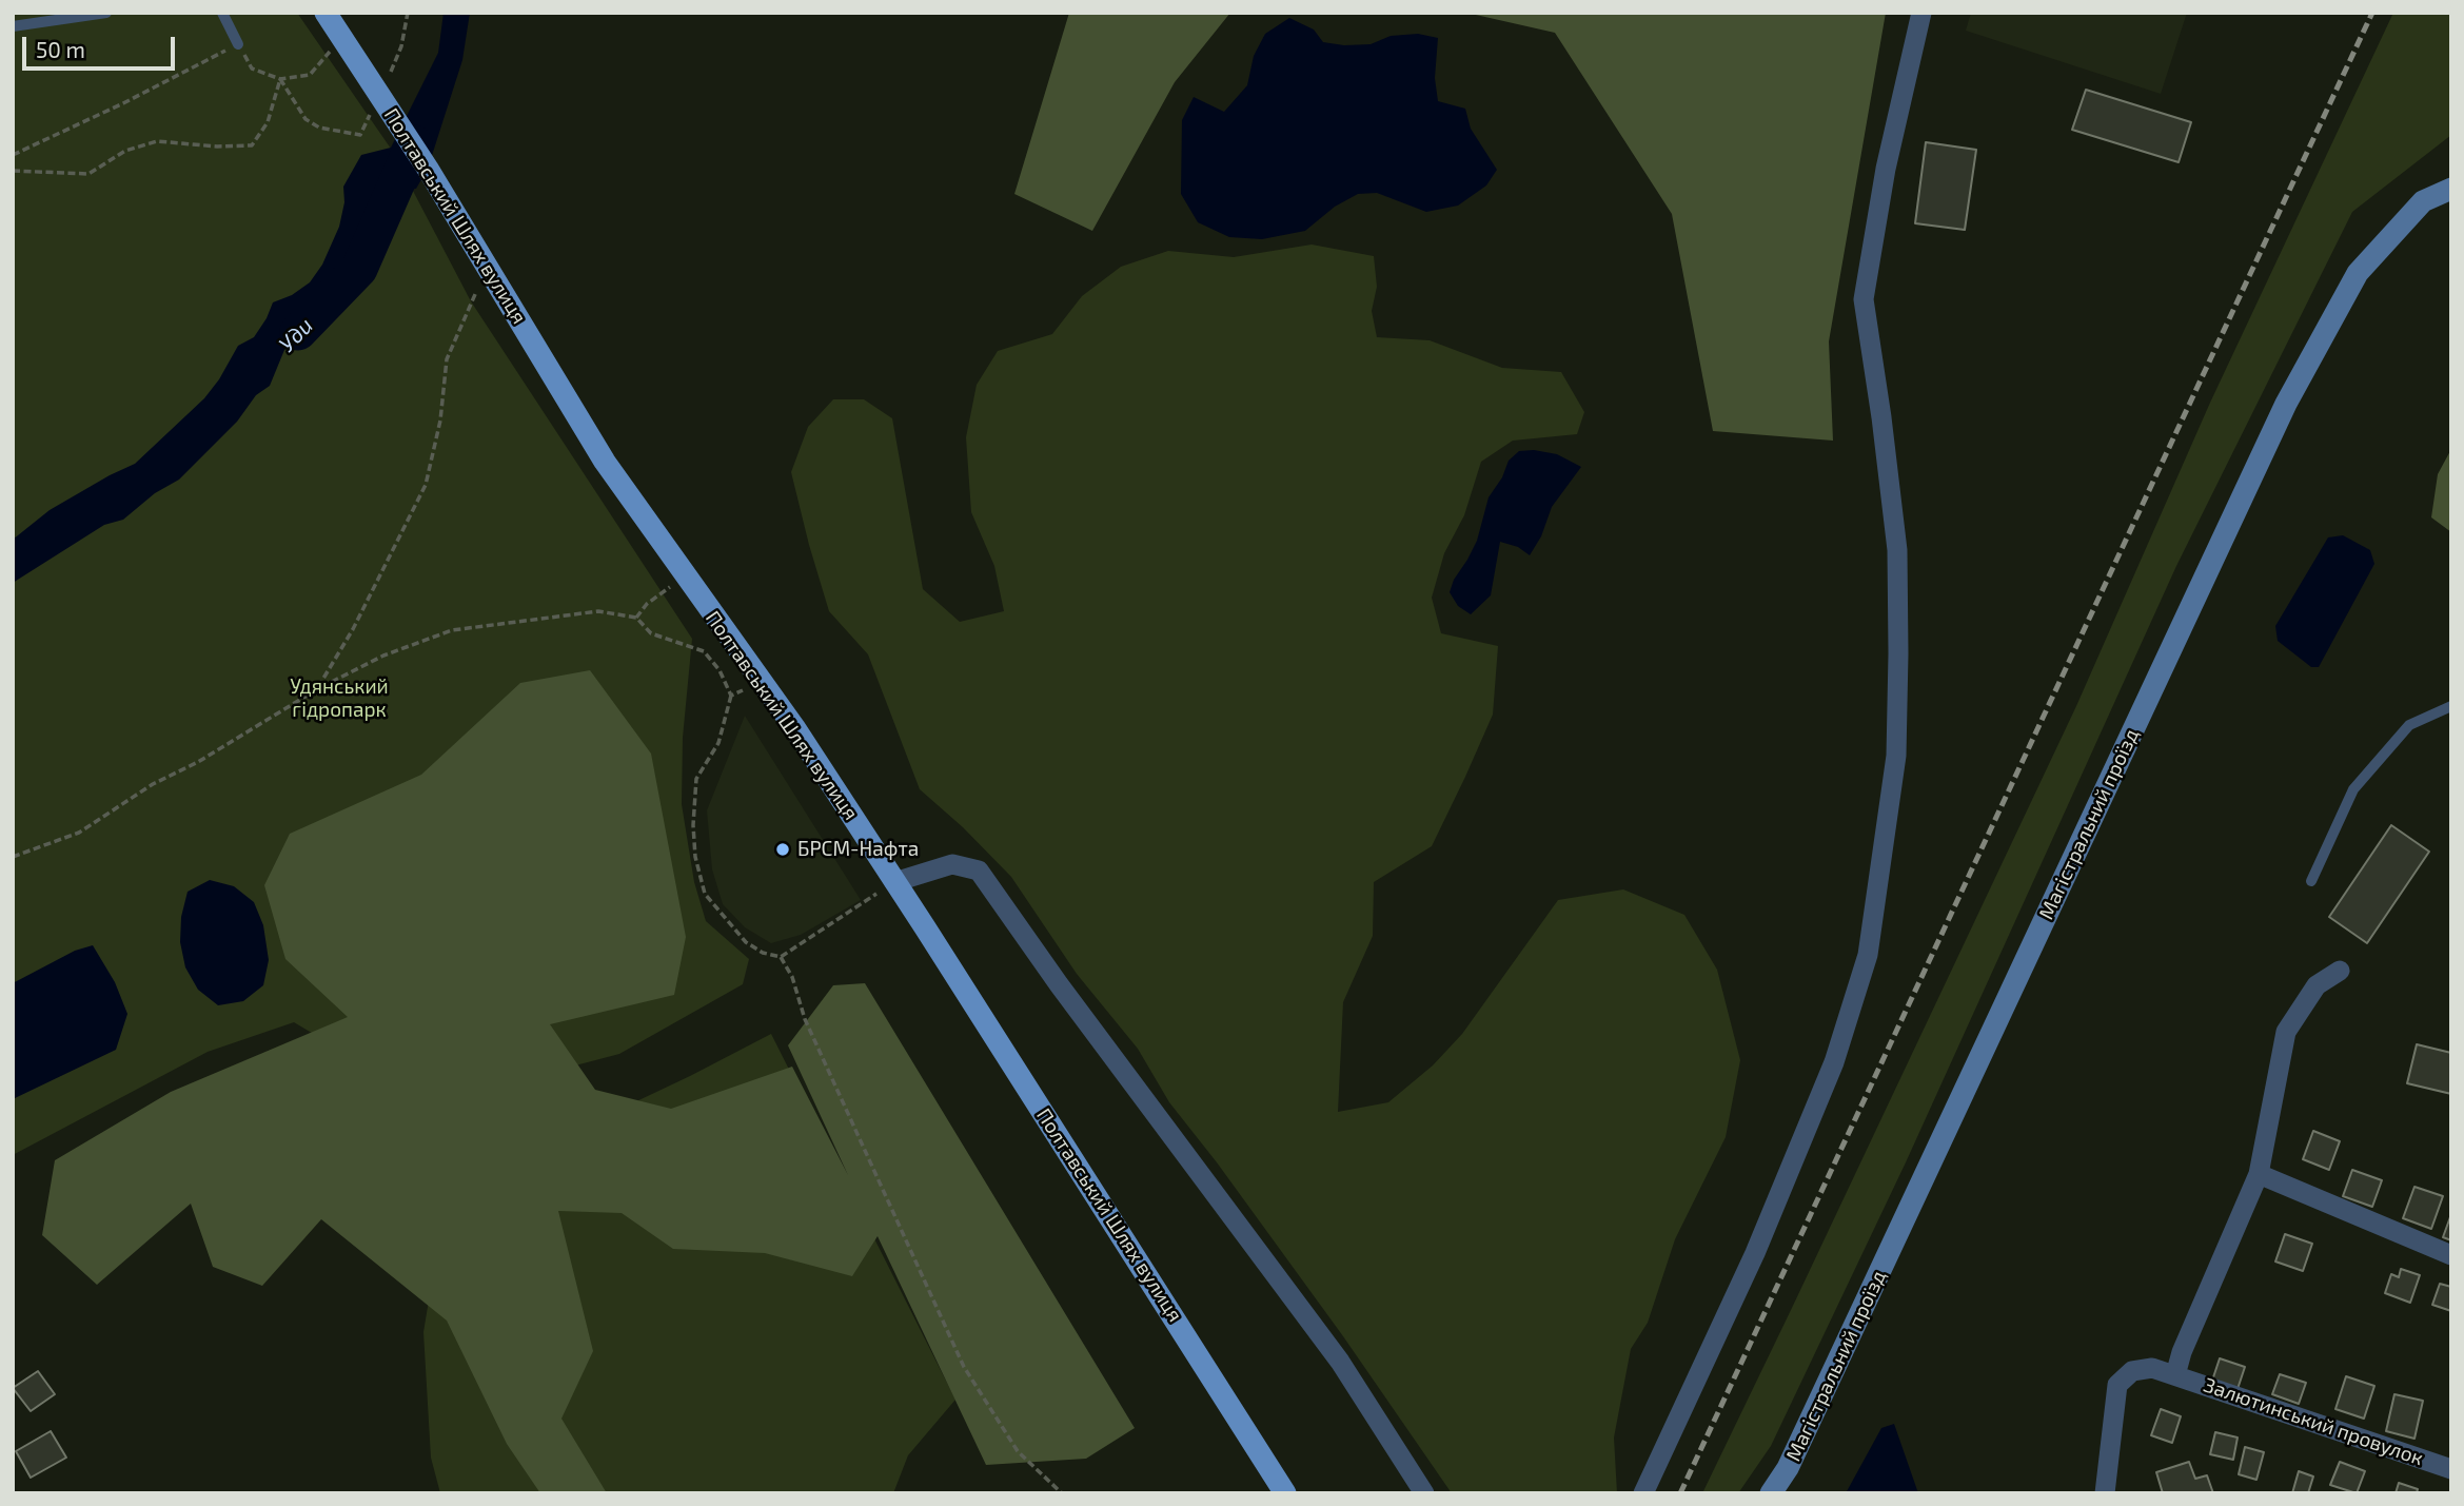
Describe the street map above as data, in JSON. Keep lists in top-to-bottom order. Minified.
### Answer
{"streets":{"main road":["Полтавський Шлях вулиця","Магістральний проїзд"],"street":["Залютинський провулок"]},"water":["Уди"],"parks":["Удянський гідропарк"],"places":["БРСМ-Нафта"],"scale_bar":"50 m"}
